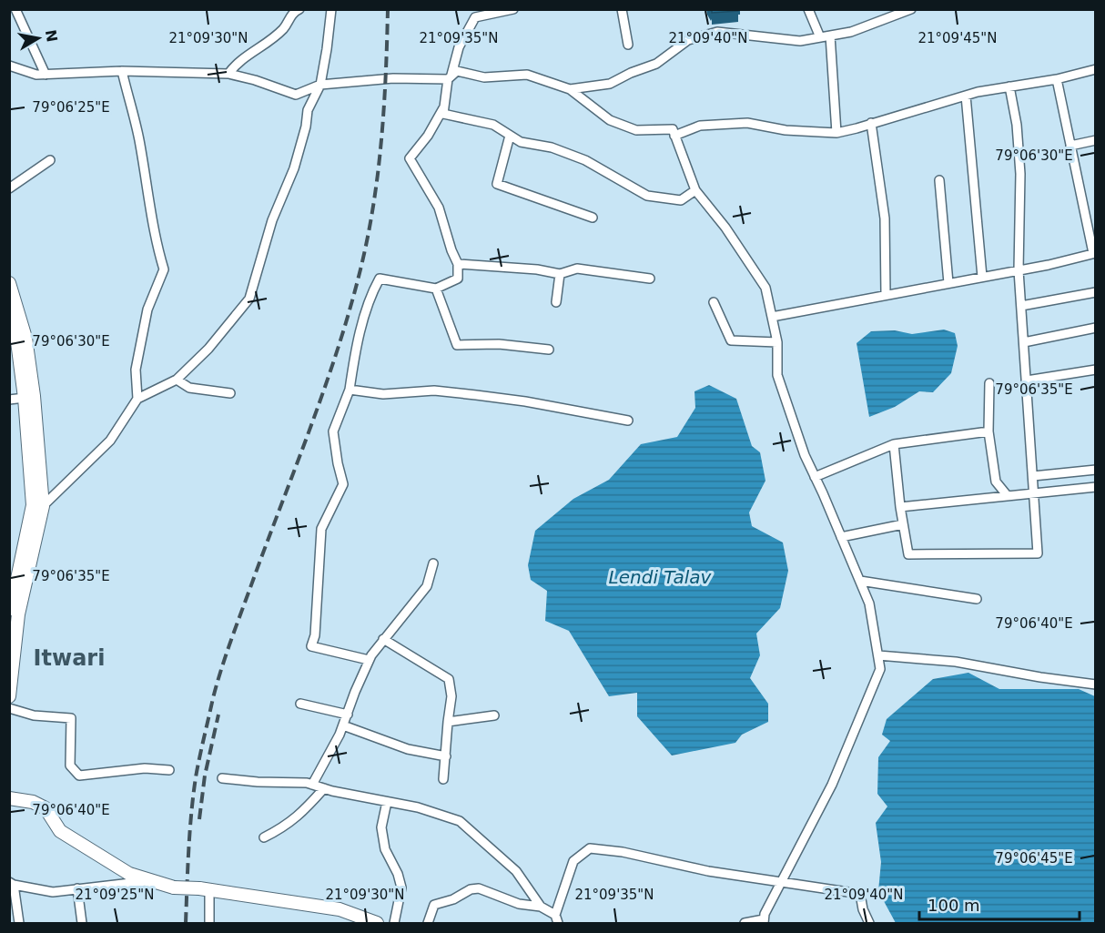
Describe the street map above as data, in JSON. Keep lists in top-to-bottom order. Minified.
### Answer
{"districts":["Itwari"],"water":["Lendi Talav"],"scale_bar":"100 m","north":"right","coordinates":["21°09'30\"N","21°09'35\"N","21°09'40\"N","21°09'45\"N","79°06'25\"E","79°06'30\"E","79°06'35\"E","79°06'40\"E","79°06'45\"E","21°09'25\"N"]}
